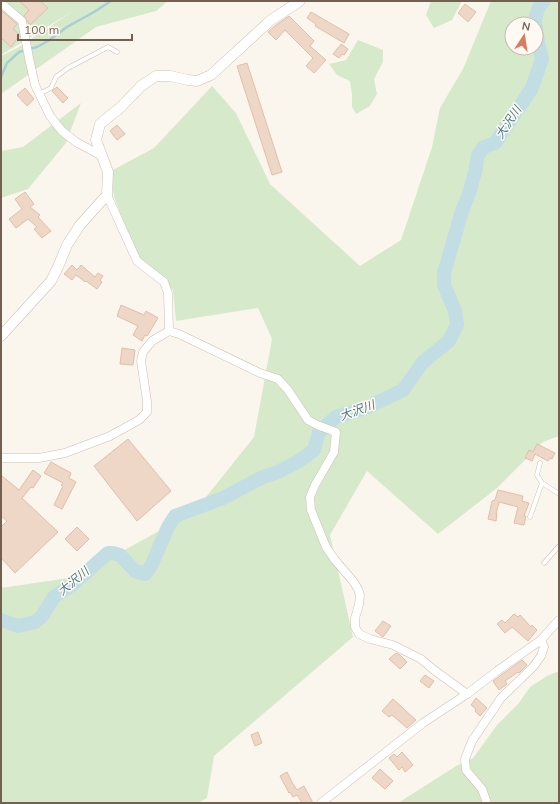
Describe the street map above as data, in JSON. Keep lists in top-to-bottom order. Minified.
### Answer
{"water":["大沢川"],"scale_bar":"100 m","north":"top"}
